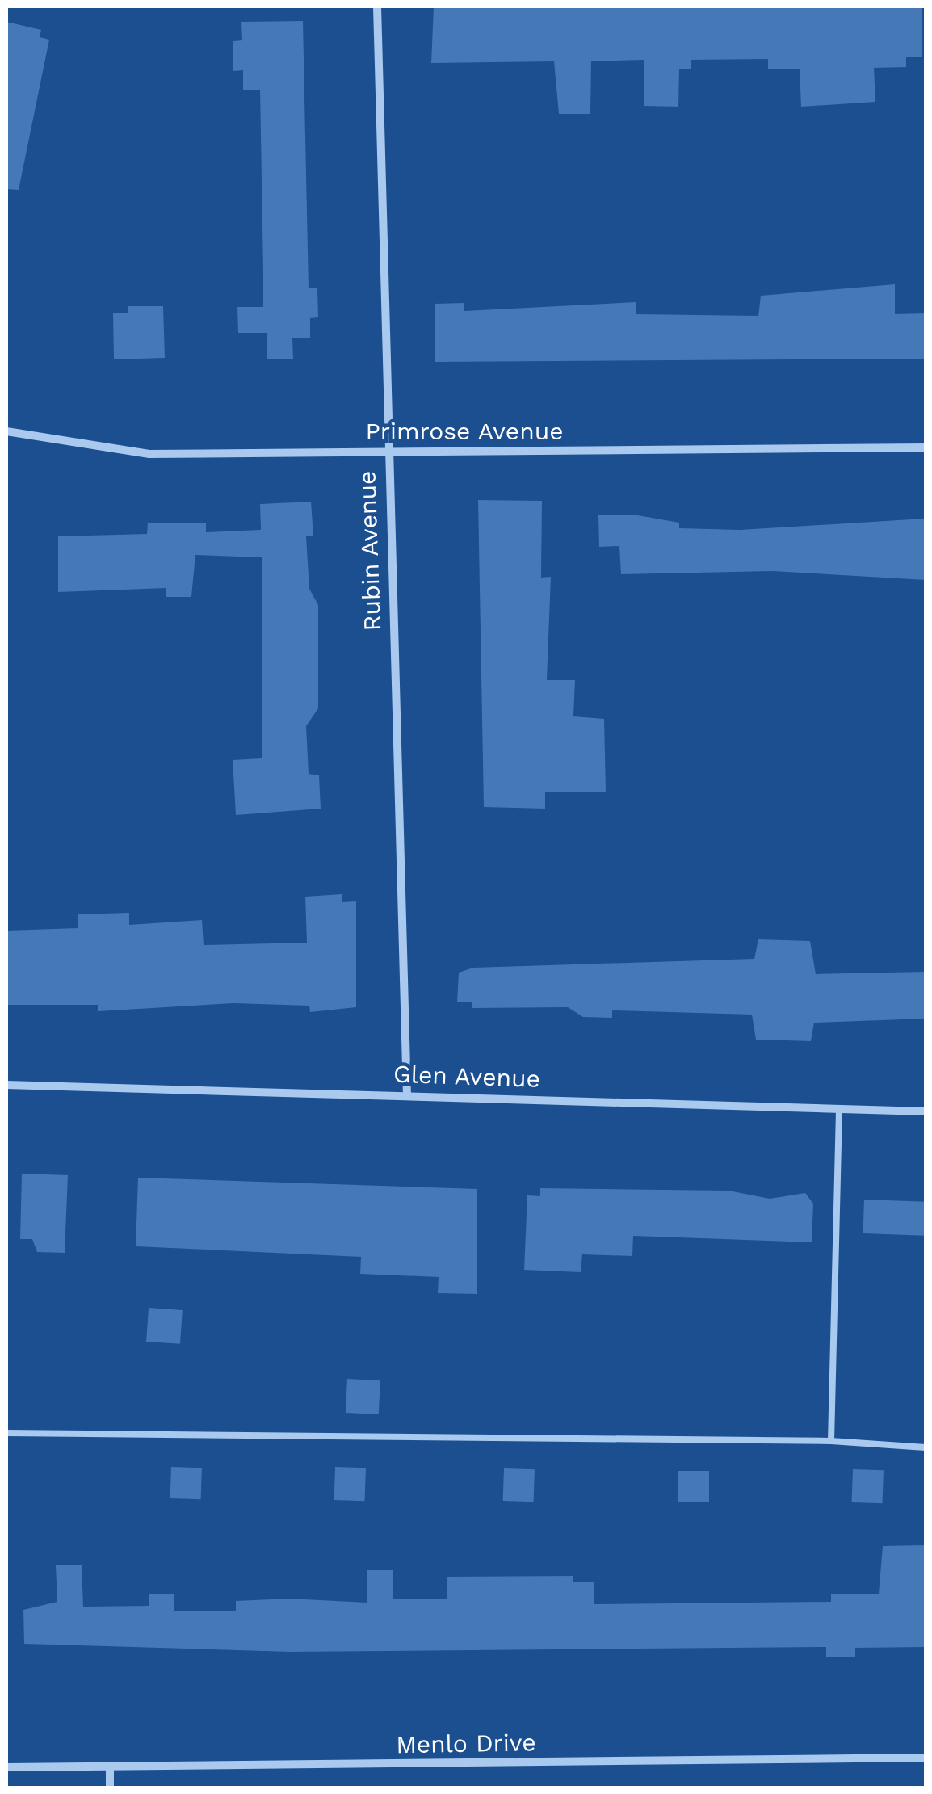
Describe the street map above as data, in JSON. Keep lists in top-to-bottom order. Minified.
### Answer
{"streets":{"street":["Primrose Avenue","Rubin Avenue","Glen Avenue","Menlo Drive"]},"crossings":[["Primrose Avenue","Rubin Avenue"],["Rubin Avenue","Glen Avenue"]]}
